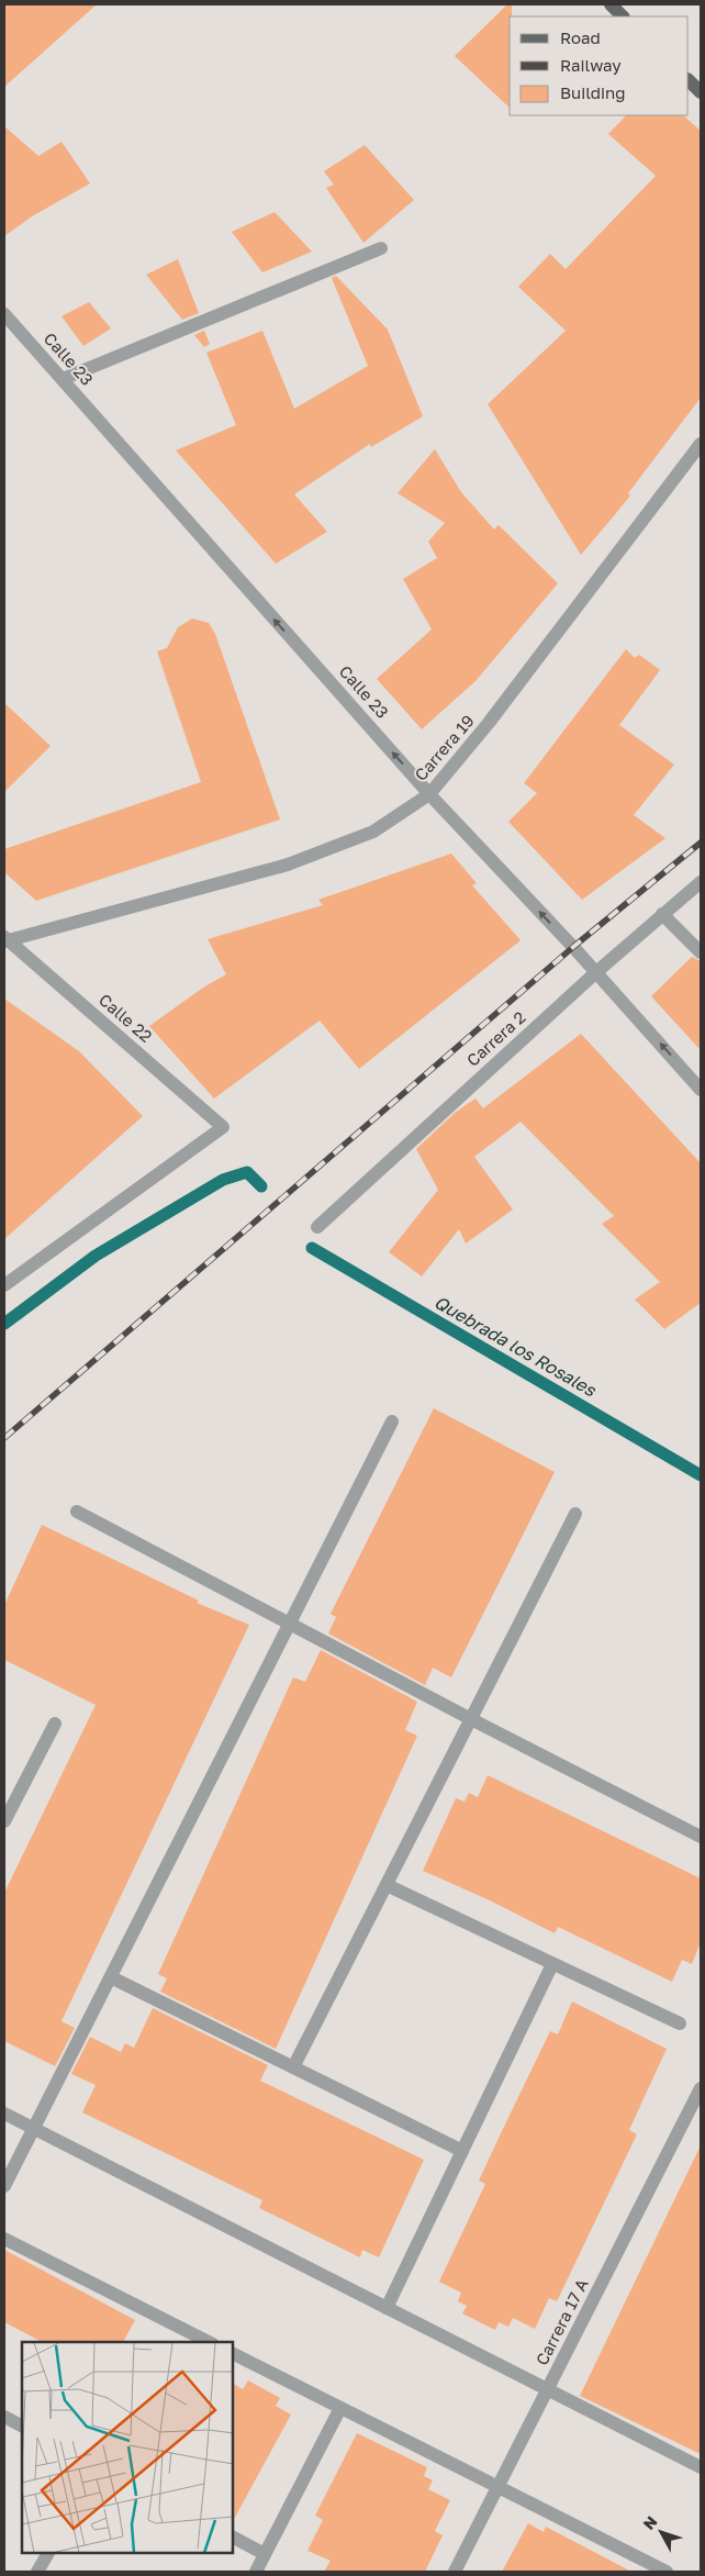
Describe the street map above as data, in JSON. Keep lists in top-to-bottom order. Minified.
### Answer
{"streets":{"street":["Calle 23","Carrera 19","Calle 22","Carrera 2","Carrera 17 A"]},"crossings":[["Calle 23","Carrera 19"],["Calle 23","Carrera 2"],["Carrera 19","Calle 22"]],"one_way":["Calle 23"],"water":["Quebrada los Rosales"],"legend":["Road","Railway","Building"],"north":"top left"}
